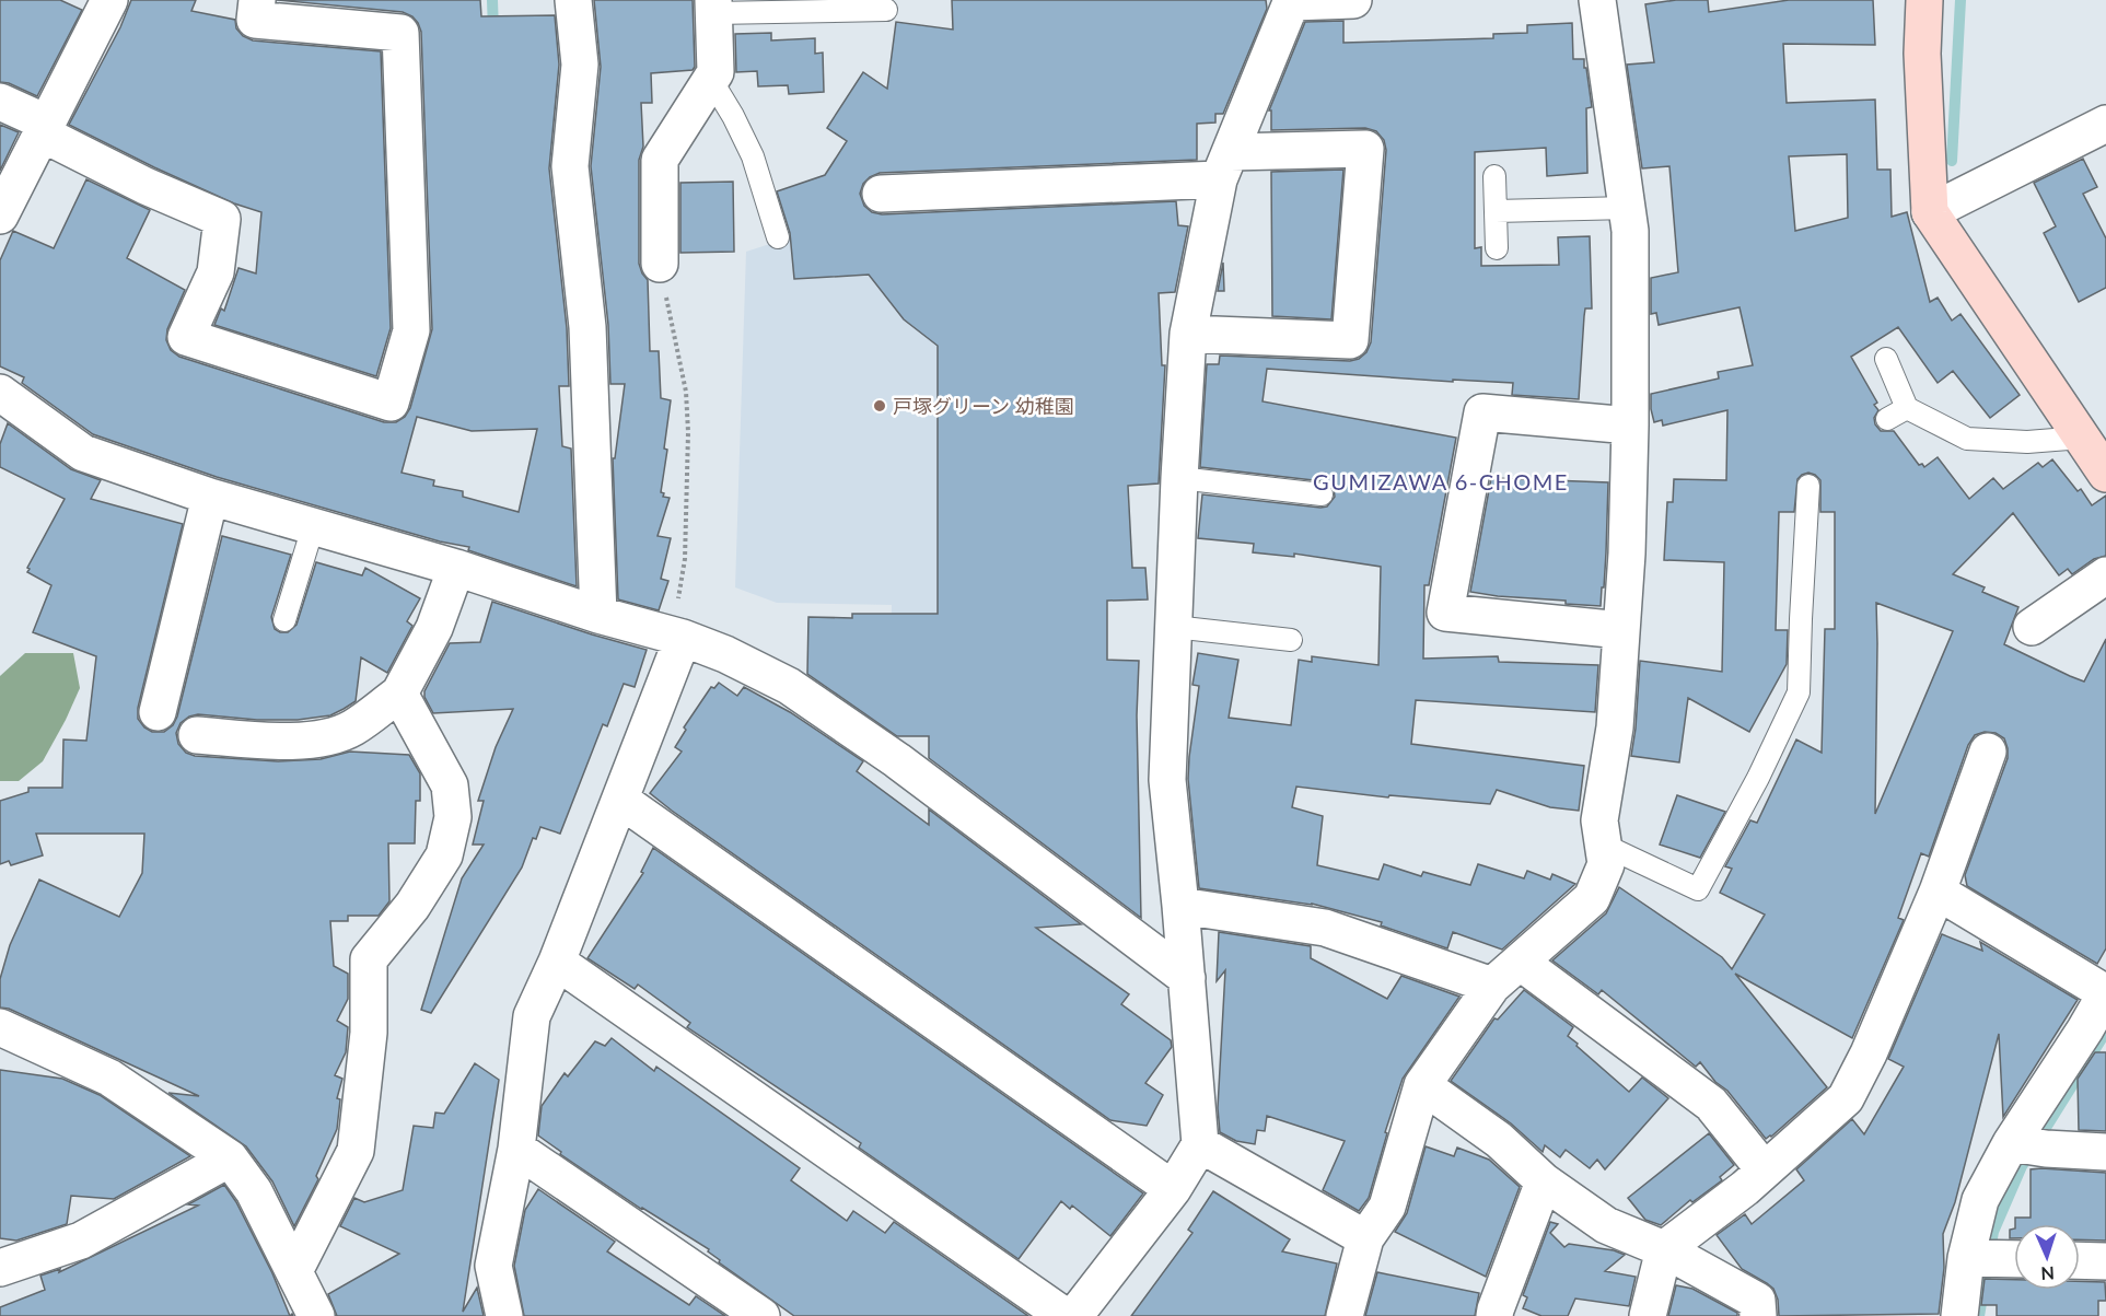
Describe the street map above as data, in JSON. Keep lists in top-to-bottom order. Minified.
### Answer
{"districts":["GUMIZAWA 6-CHOME"],"places":["戸塚グリーン 幼稚園"],"north":"bottom"}
